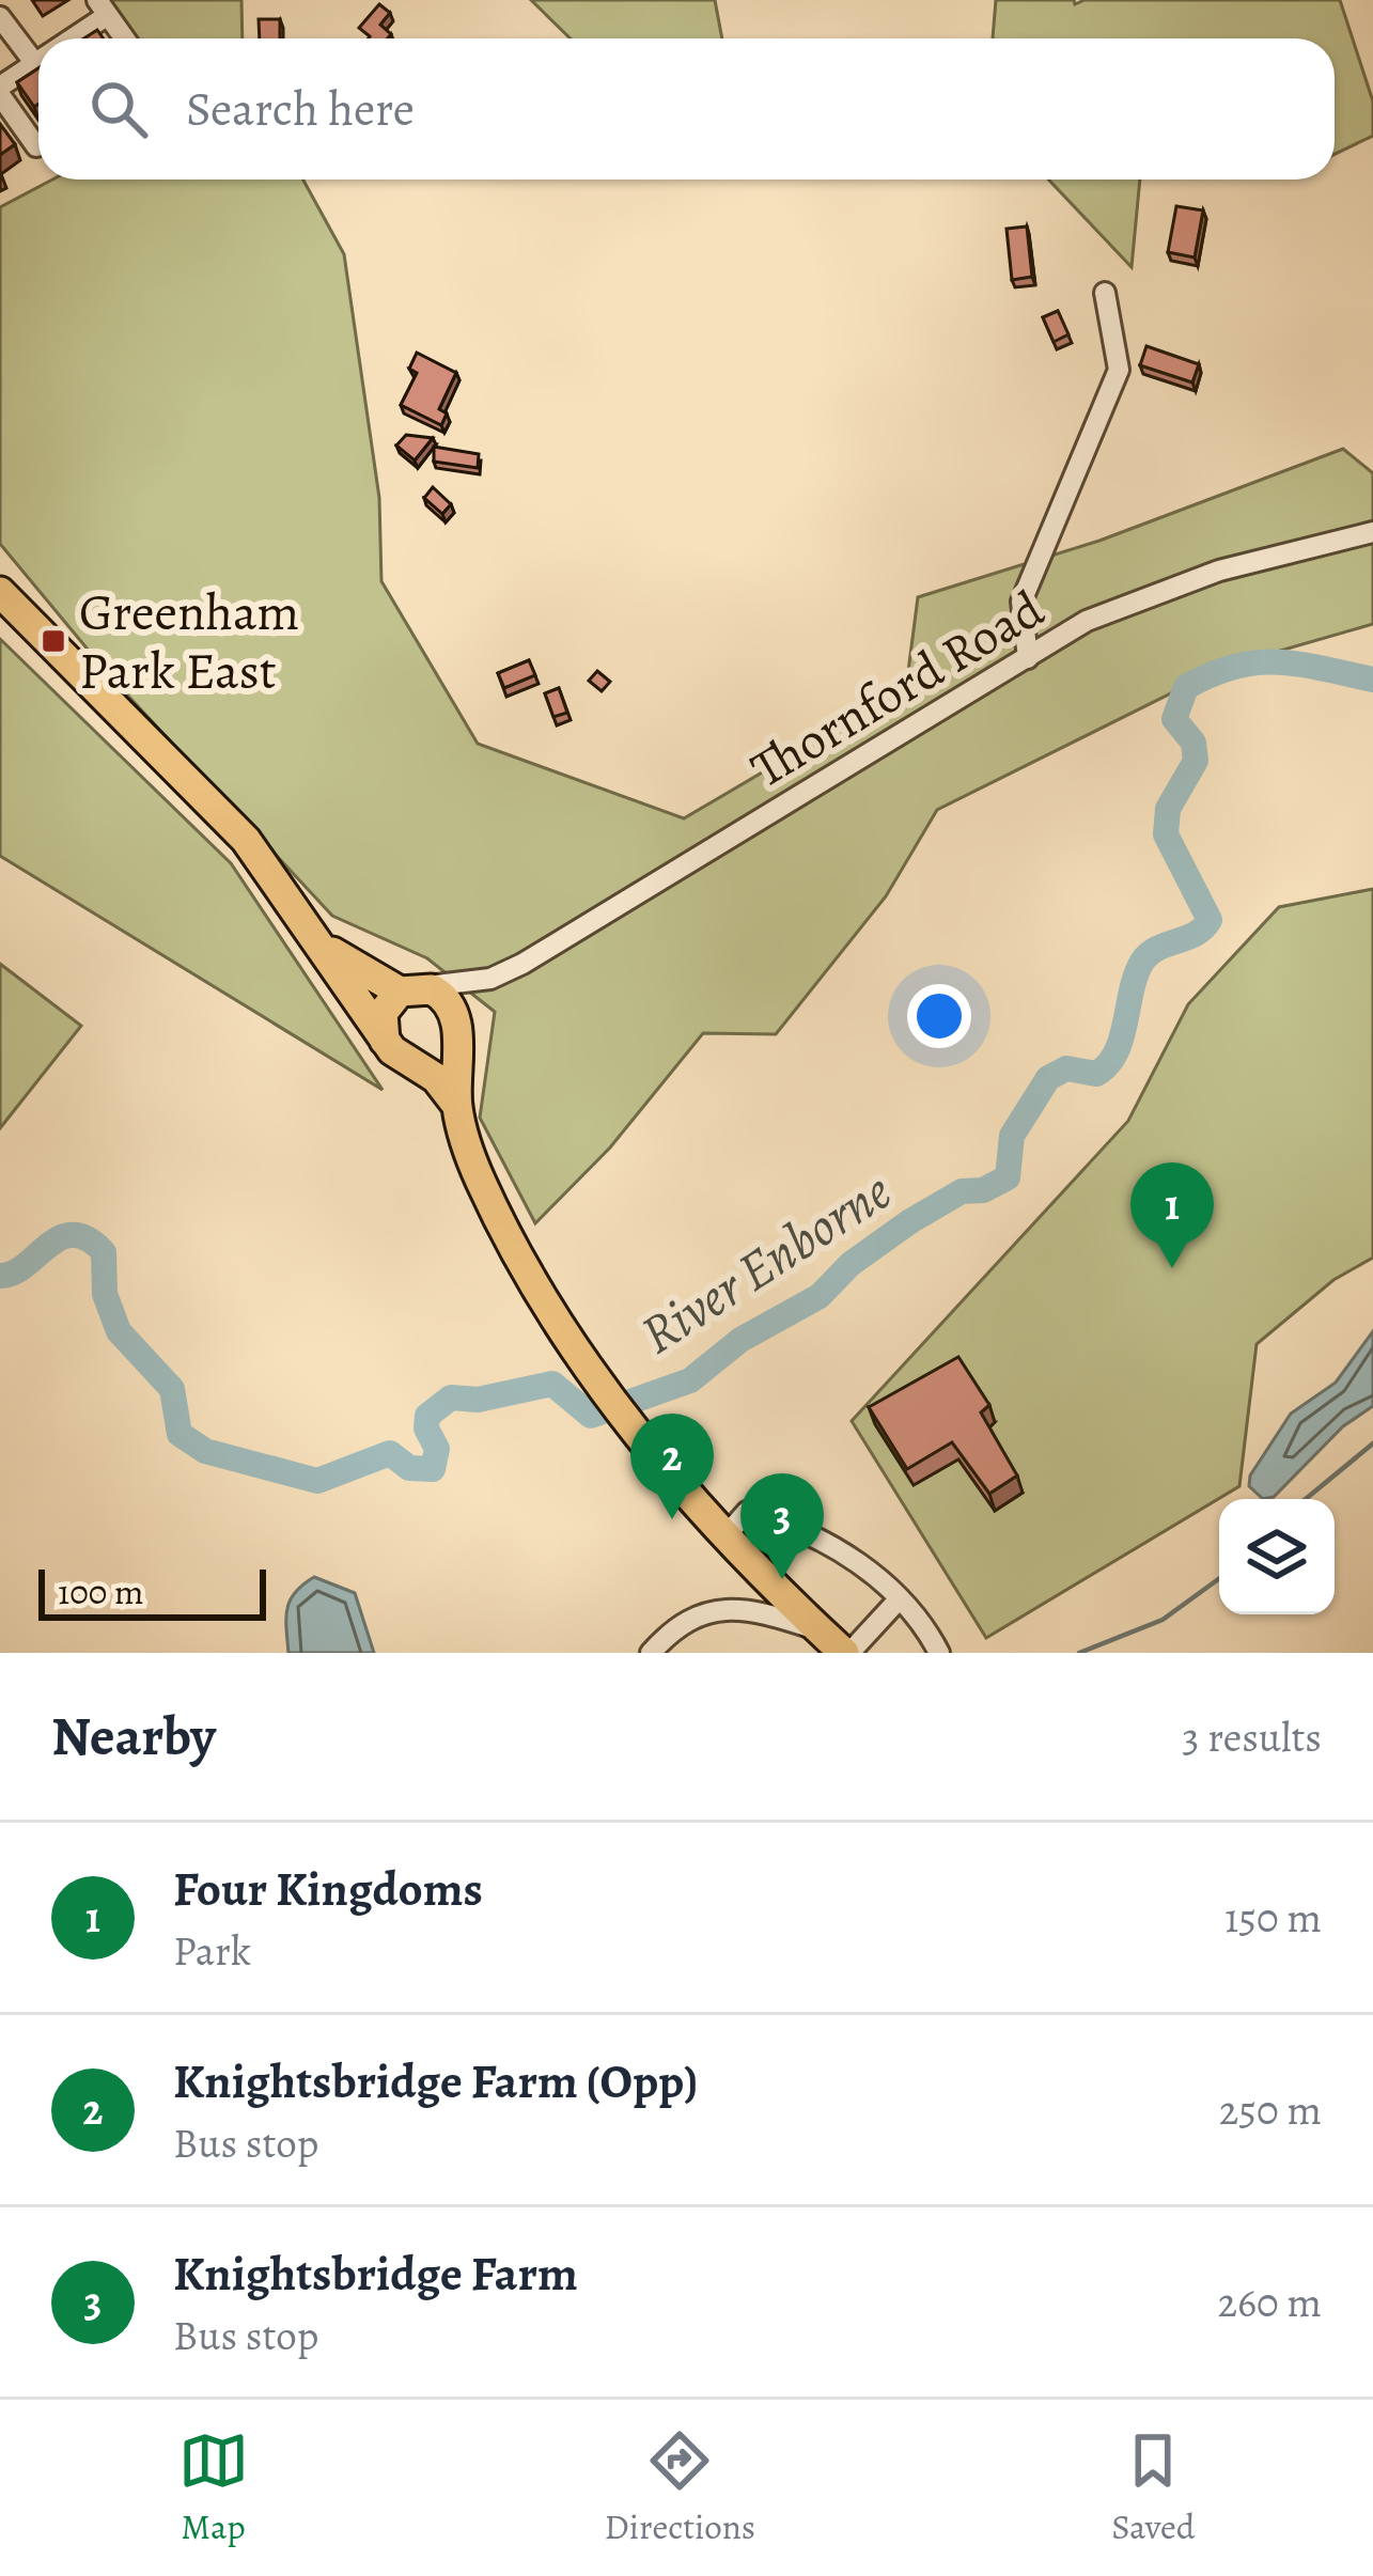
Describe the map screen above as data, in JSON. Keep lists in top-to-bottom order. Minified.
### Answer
{"streets":{"street":["Thornford Road"]},"water":["River Enborne"],"places":{"transit":["Greenham Park East"]},"scale_bar":"100 m","page":{"search":"Search here","pins":["1","2","3"],"scale":"100 m","heading":["Nearby","3 results"],"list":[{"mark":"1","name":"Four Kingdoms","note":"Park","value":"150 m"},{"mark":"2","name":"Knightsbridge Farm (Opp)","note":"Bus stop","value":"250 m"},{"mark":"3","name":"Knightsbridge Farm","note":"Bus stop","value":"260 m"}],"nav":["Map","Directions","Saved"]}}
